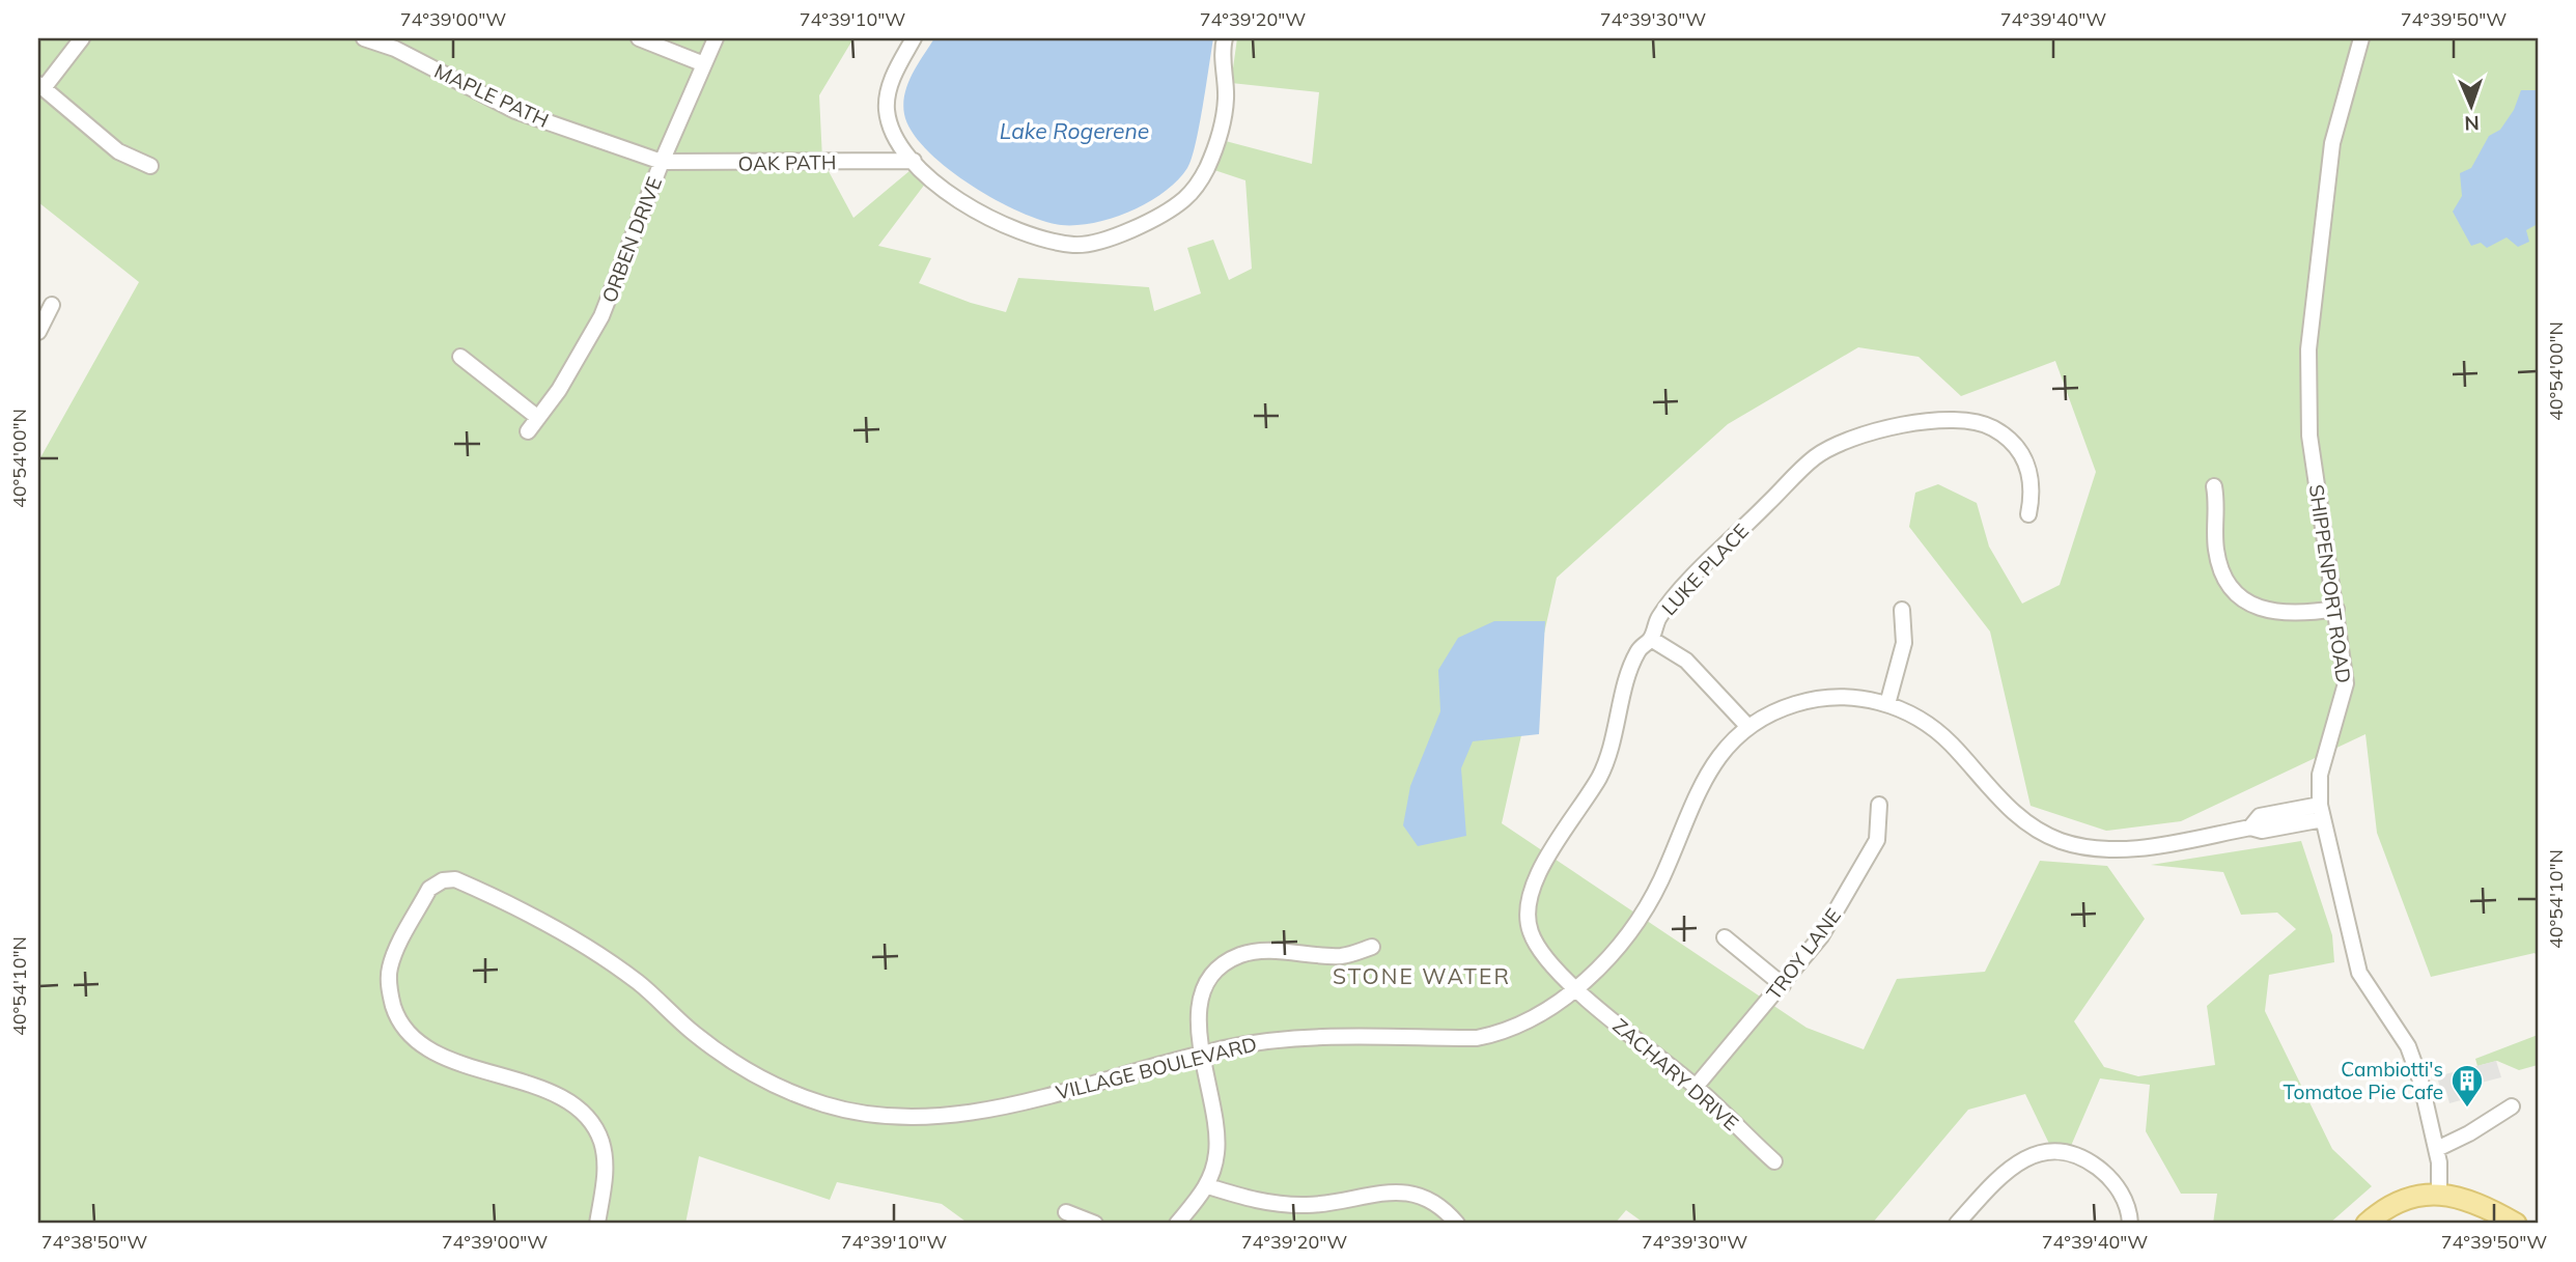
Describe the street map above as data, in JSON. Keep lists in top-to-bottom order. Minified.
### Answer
{"streets":{"street":["MAPLE PATH","OAK PATH","ORBEN DRIVE","LUKE PLACE","SHIPPENPORT ROAD","TROY LANE","VILLAGE BOULEVARD","ZACHARY DRIVE"]},"crossings":[["MAPLE PATH","OAK PATH"],["MAPLE PATH","ORBEN DRIVE"],["OAK PATH","ORBEN DRIVE"],["LUKE PLACE","VILLAGE BOULEVARD"],["LUKE PLACE","ZACHARY DRIVE"],["SHIPPENPORT ROAD","VILLAGE BOULEVARD"],["TROY LANE","ZACHARY DRIVE"],["VILLAGE BOULEVARD","ZACHARY DRIVE"]],"districts":["STONE WATER"],"water":["Lake Rogerene"],"places":{"building":["Cambiotti's Tomatoe Pie Cafe"]},"north":"bottom","coordinates":["74°39'00\"W","74°39'10\"W","74°39'20\"W","74°39'30\"W","74°39'40\"W","74°39'50\"W","40°54'00\"N","40°54'10\"N","74°38'50\"W"]}
